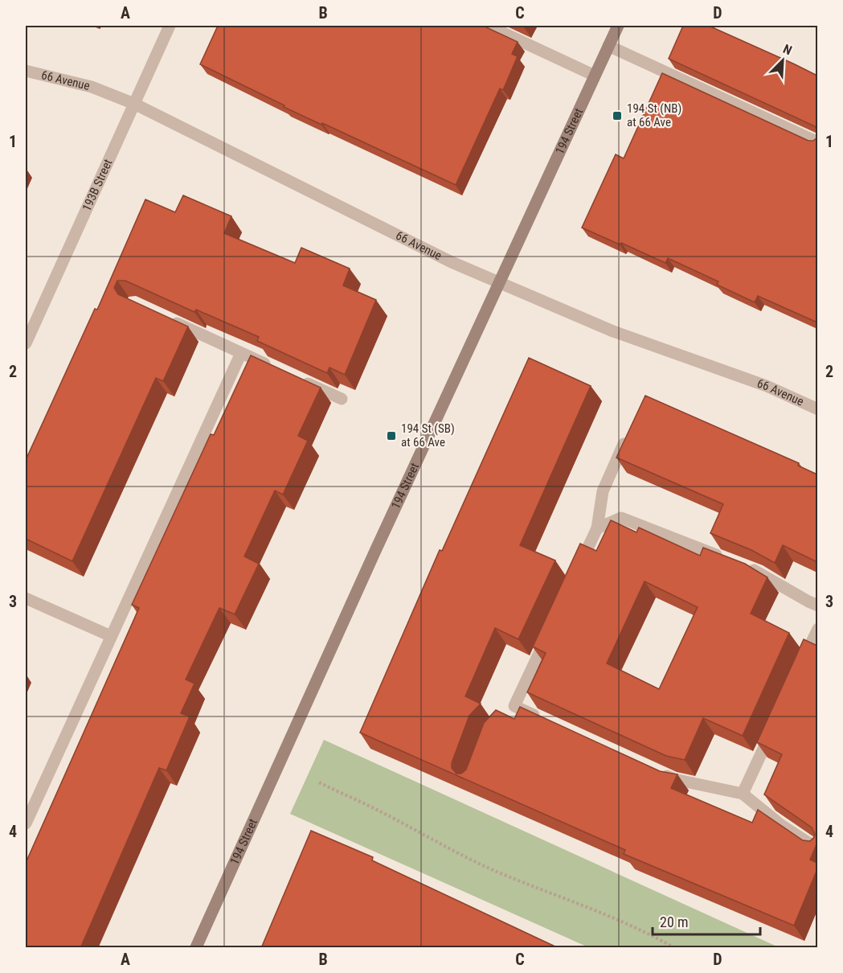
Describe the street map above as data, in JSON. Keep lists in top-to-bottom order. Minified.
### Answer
{"streets":{"street":["66 Avenue","194 Street","193B Street"]},"crossings":[["66 Avenue","194 Street"],["66 Avenue","193B Street"]],"places":{"transit":["194 St (NB) at 66 Ave","194 St (SB) at 66 Ave"]},"scale_bar":"20 m","north":"top right","grid":{"columns":["A","B","C","D"],"rows":["1","2","3","4"]}}
